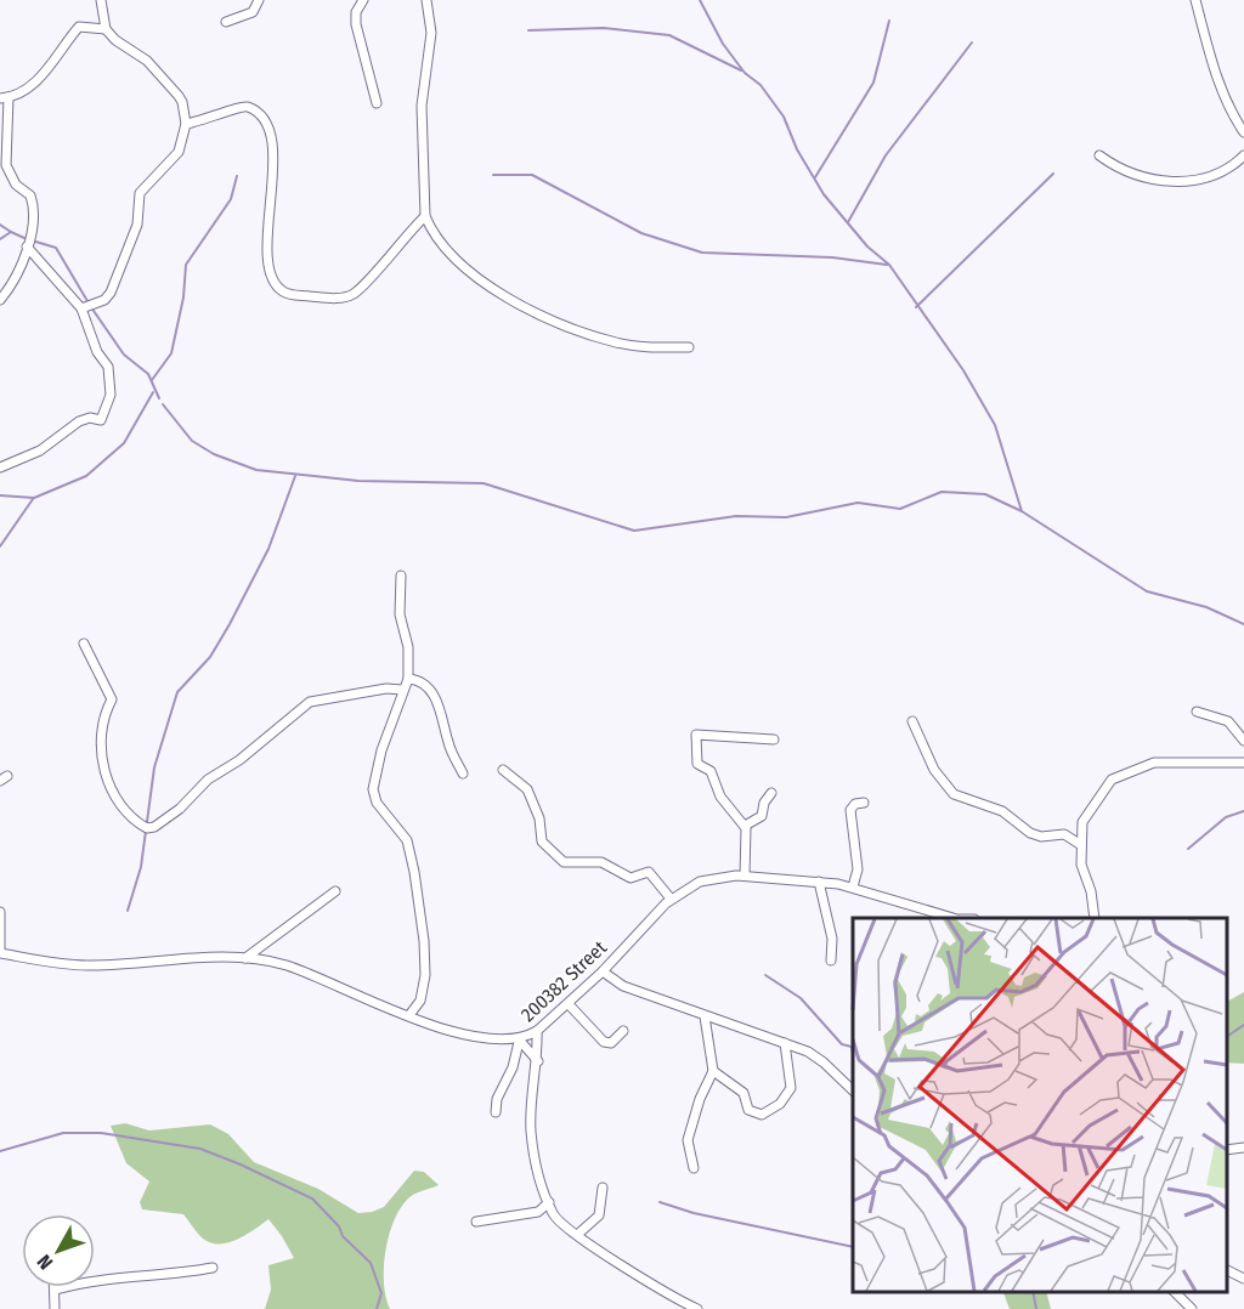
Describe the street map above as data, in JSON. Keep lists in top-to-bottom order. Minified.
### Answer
{"streets":{"street":["200382 Street"]},"north":"bottom left"}
